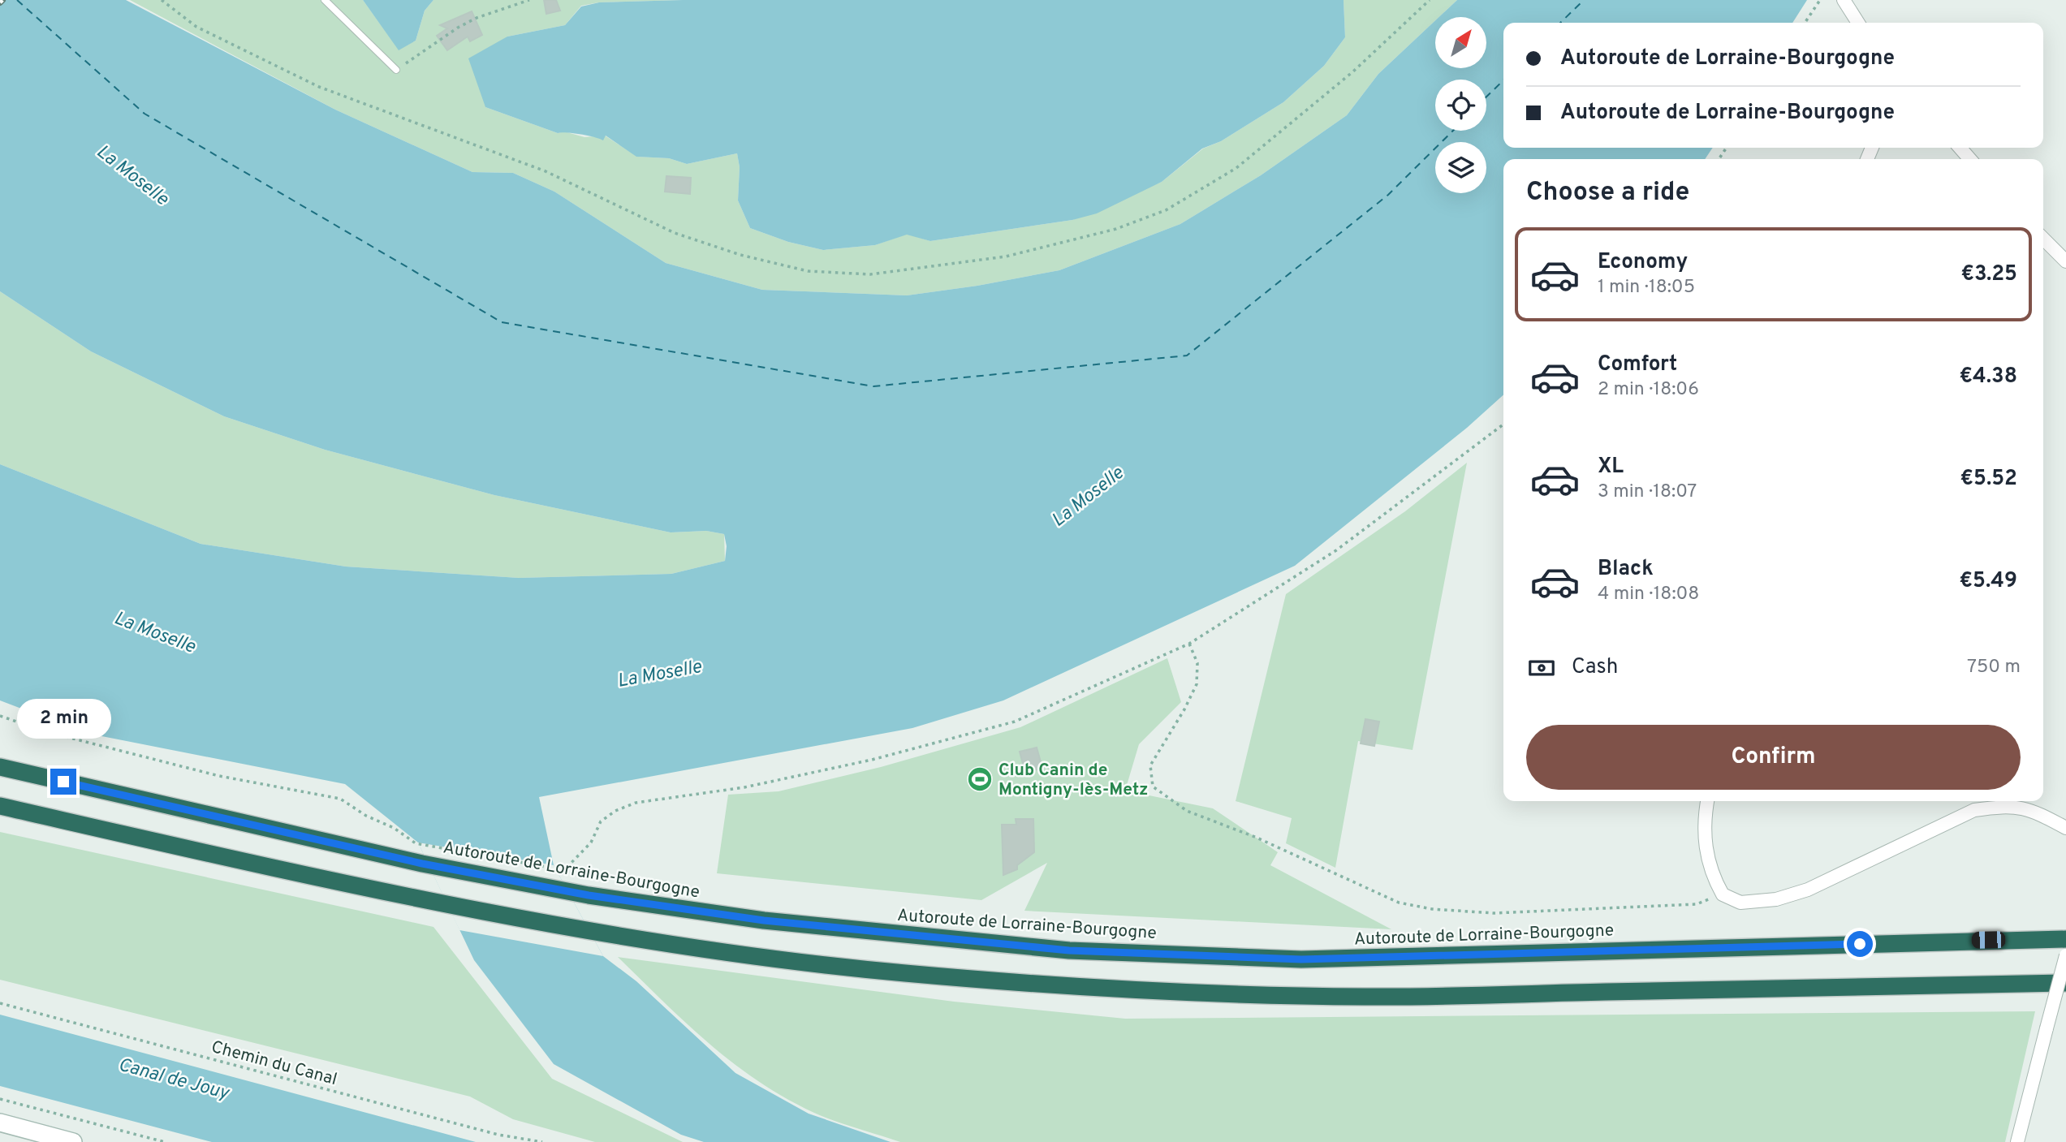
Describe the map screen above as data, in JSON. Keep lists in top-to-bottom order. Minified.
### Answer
{"streets":{"highway":["Autoroute de Lorraine-Bourgogne"],"path":["Chemin du Canal"]},"water":["La Moselle","Canal de Jouy"],"places":{"sports":["Club Canin de Montigny-lès-Metz"]},"north":"top right","page":{"banner":["Autoroute de Lorraine-Bourgogne","Autoroute de Lorraine-Bourgogne"],"heading":"Choose a ride","list":[{"name":"Economy","note":"1 min · 18:05","value":"€3.25"},{"name":"Comfort","note":"2 min · 18:06","value":"€4.38"},{"name":"XL","note":"3 min · 18:07","value":"€5.52"},{"name":"Black","note":"4 min · 18:08","value":"€5.49"}],"pay":["Cash","750 m"],"bubble":"2 min","buttons":"Confirm"}}
